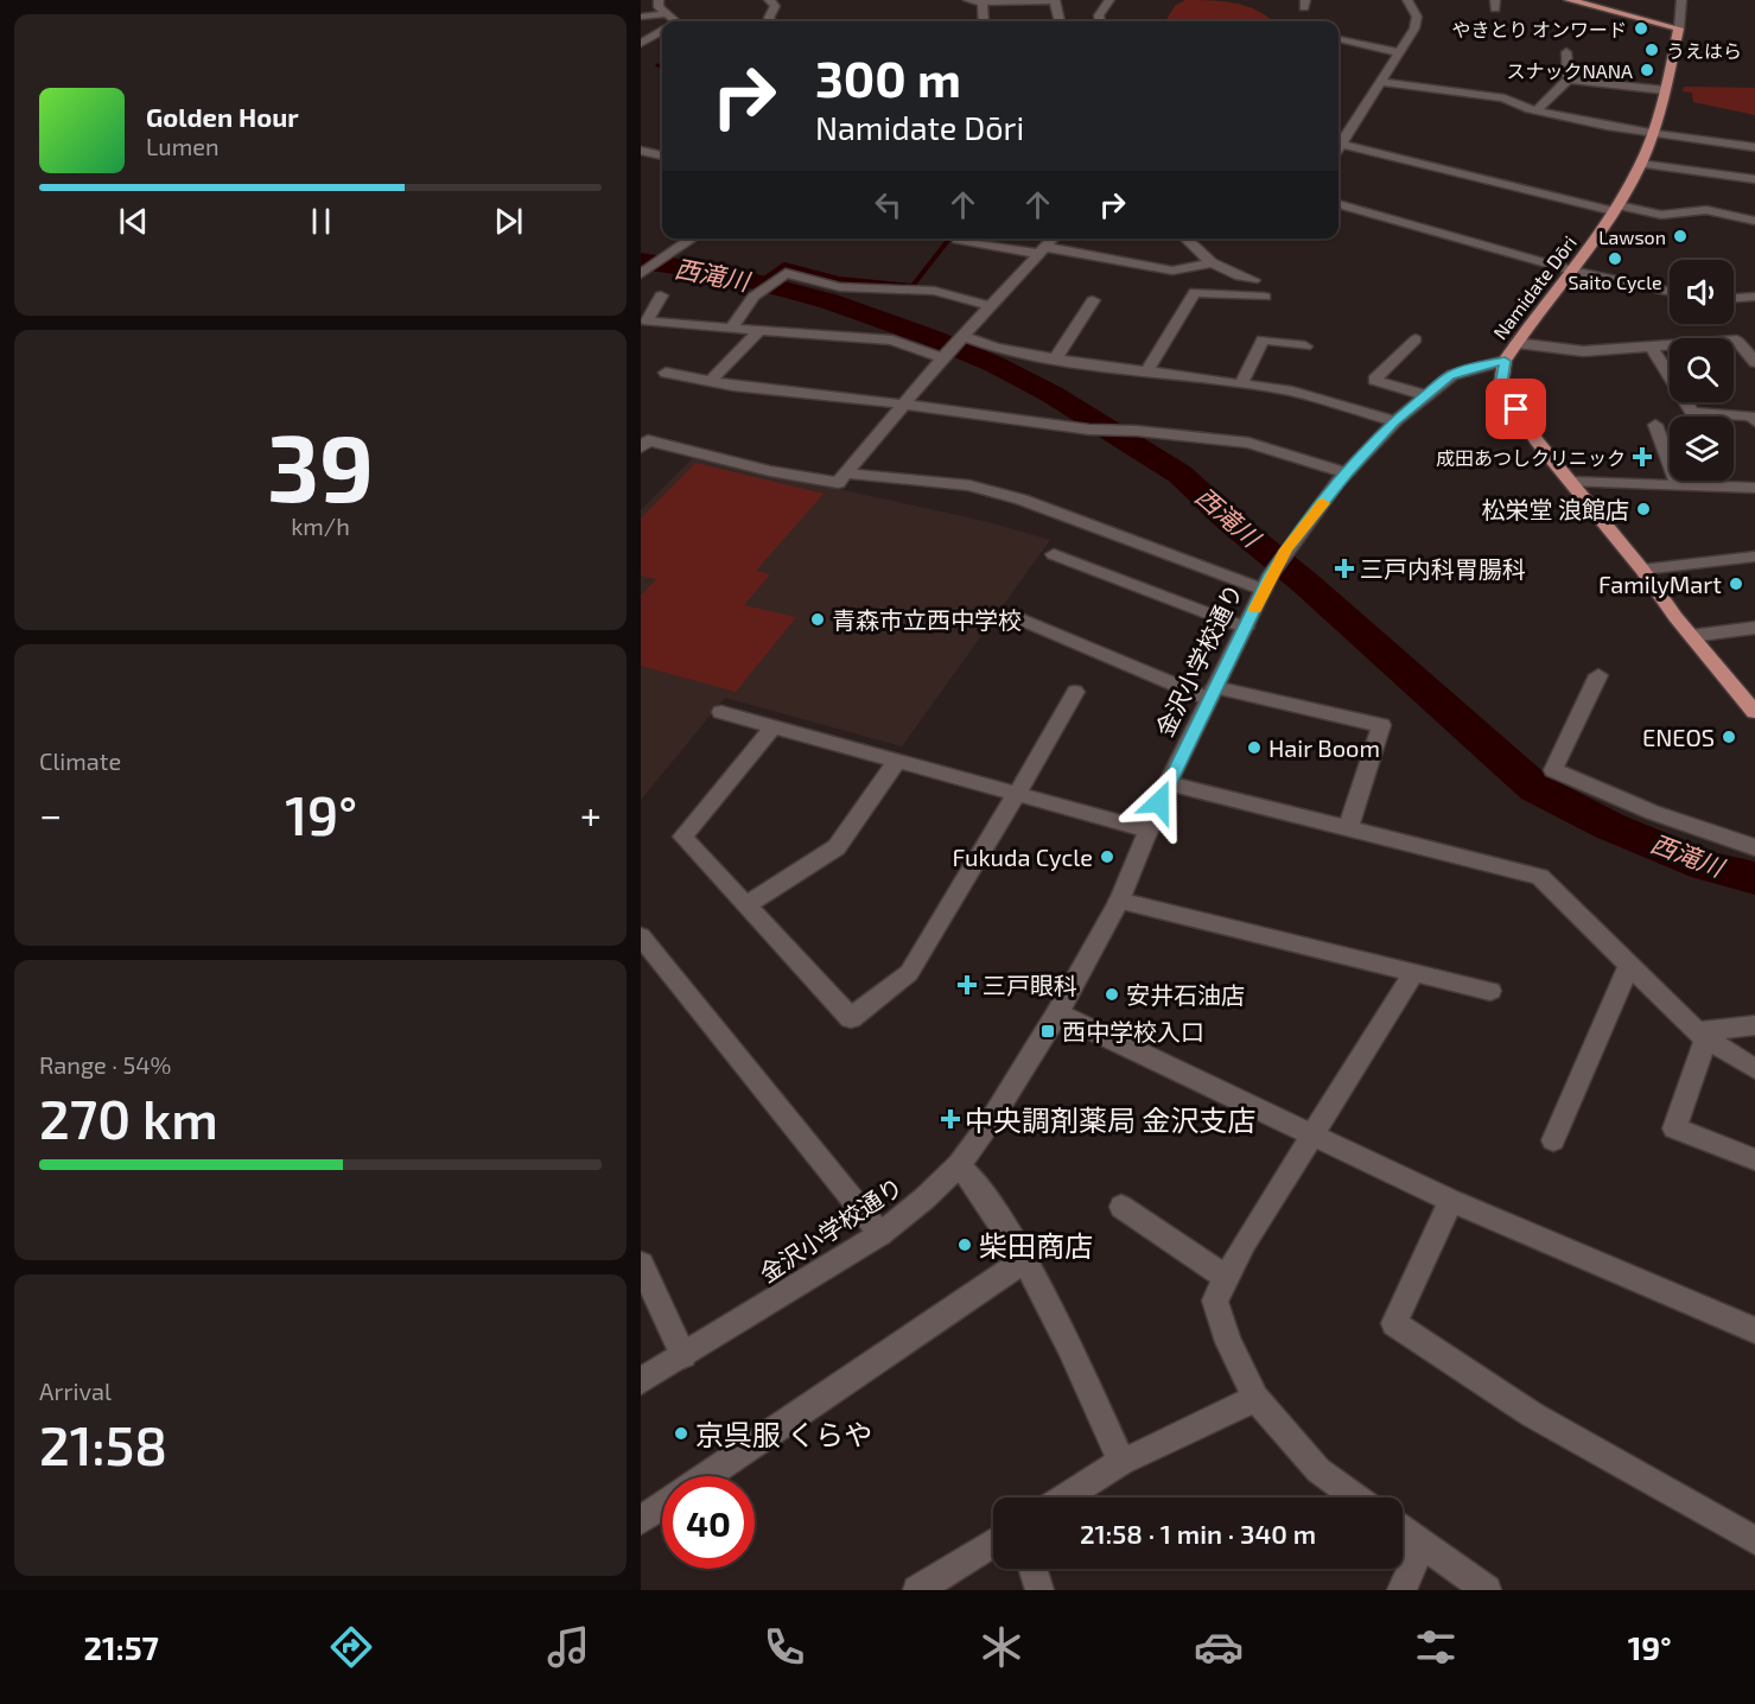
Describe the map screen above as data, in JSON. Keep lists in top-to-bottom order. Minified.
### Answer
{"streets":{"main road":["Namidate Dōri"],"street":["金沢小学校通り"]},"crossings":[["Namidate Dōri","金沢小学校通り"]],"water":["西滝川"],"places":{"other":["やきとり オンワード","うえはら","スナックNANA","Lawson","Saito Cycle","松栄堂 浪館店","FamilyMart","青森市立西中学校","ENEOS","Hair Boom","Fukuda Cycle","安井石油店","柴田商店","京呉服 くらや"],"health":["成田あつしクリニック","三戸内科胃腸科","三戸眼科","中央調剤薬局 金沢支店"],"transit":["西中学校入口"]},"page":{"turn":["300 m","Namidate Dōri"],"song":["Golden Hour","Lumen"],"tile":[["39","km/h"],"Climate",["Range · 54%","270 km"],["Arrival","21:58"]],"heat":["−","19°","+"],"limit":"40","trip":"21:58 · 1 min · 340 m","tabs":["21:57","19°"]}}
